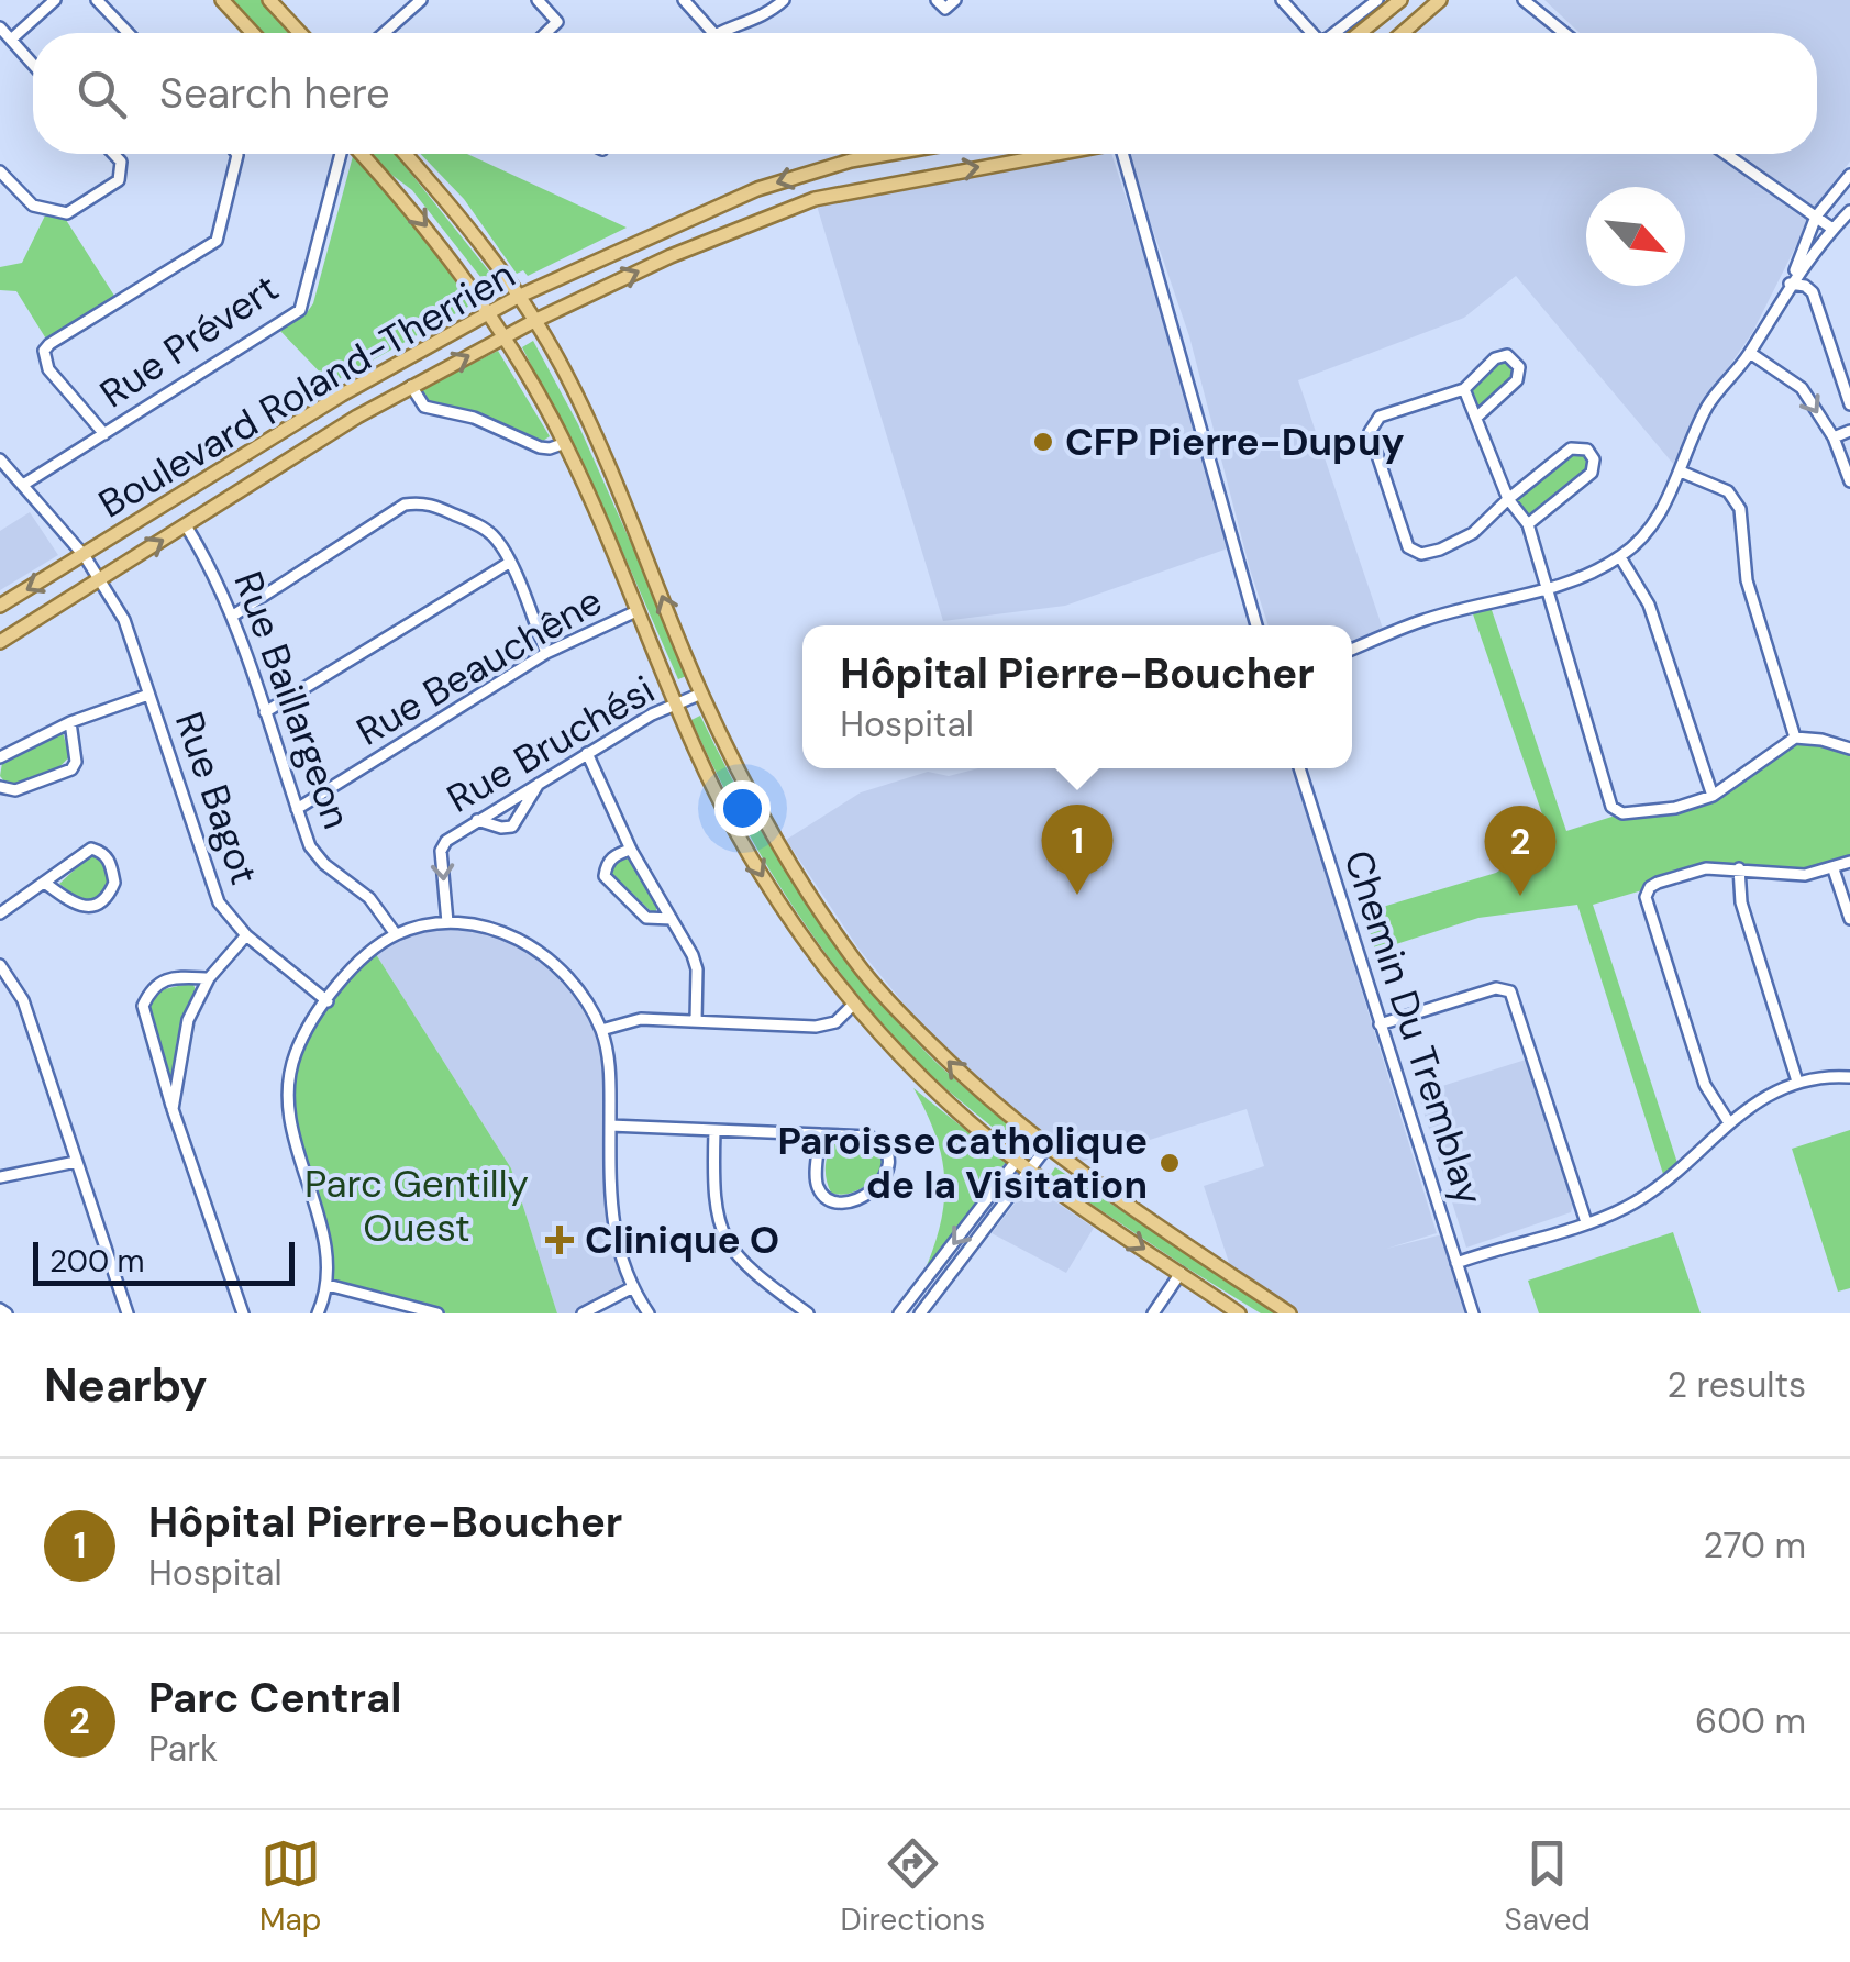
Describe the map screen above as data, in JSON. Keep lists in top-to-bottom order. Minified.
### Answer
{"streets":{"main road":["Boulevard Roland-Therrien"],"street":["Rue Prévert","Rue Beauchêne","Rue Baillargeon","Rue Bruchési","Rue Bagot","Chemin Du Tremblay"]},"crossings":[["Rue Prévert","Rue Bagot"],["Boulevard Roland-Therrien","Rue Baillargeon"],["Boulevard Roland-Therrien","Rue Bagot"],["Rue Beauchêne","Rue Baillargeon"]],"parks":["Parc Gentilly Ouest"],"places":{"other":["CFP Pierre-Dupuy","Paroisse catholique de la Visitation"],"health":["Clinique O"]},"scale_bar":"200 m","north":"bottom right","page":{"search":"Search here","popup":["Hôpital Pierre-Boucher","Hospital"],"pins":["1","2"],"scale":"200 m","heading":["Nearby","2 results"],"list":[{"mark":"1","name":"Hôpital Pierre-Boucher","note":"Hospital","value":"270 m"},{"mark":"2","name":"Parc Central","note":"Park","value":"600 m"}],"nav":["Map","Directions","Saved"]}}
